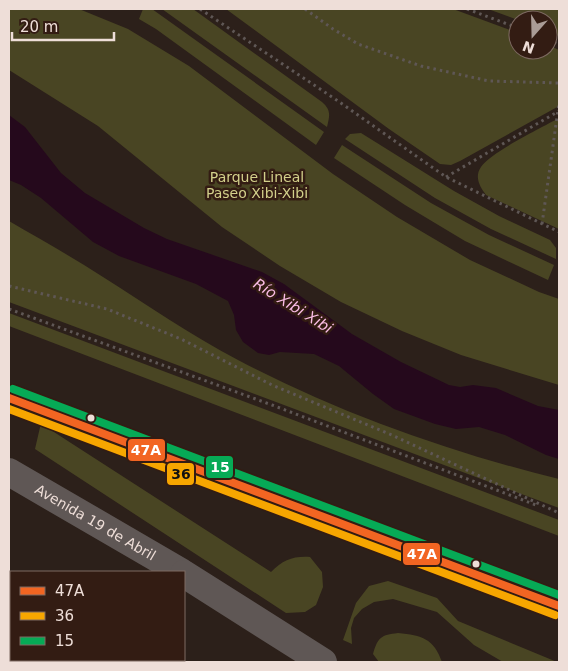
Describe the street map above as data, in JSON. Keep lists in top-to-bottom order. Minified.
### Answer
{"streets":{"main road":["Avenida 19 de Abril"]},"water":["Río Xibi Xibi"],"parks":["Parque Lineal Paseo Xibi-Xibi"],"lines":["transit line 15","transit line 47A","transit line 36"],"legend":["47A","36","15"],"scale_bar":"20 m","north":"bottom"}
